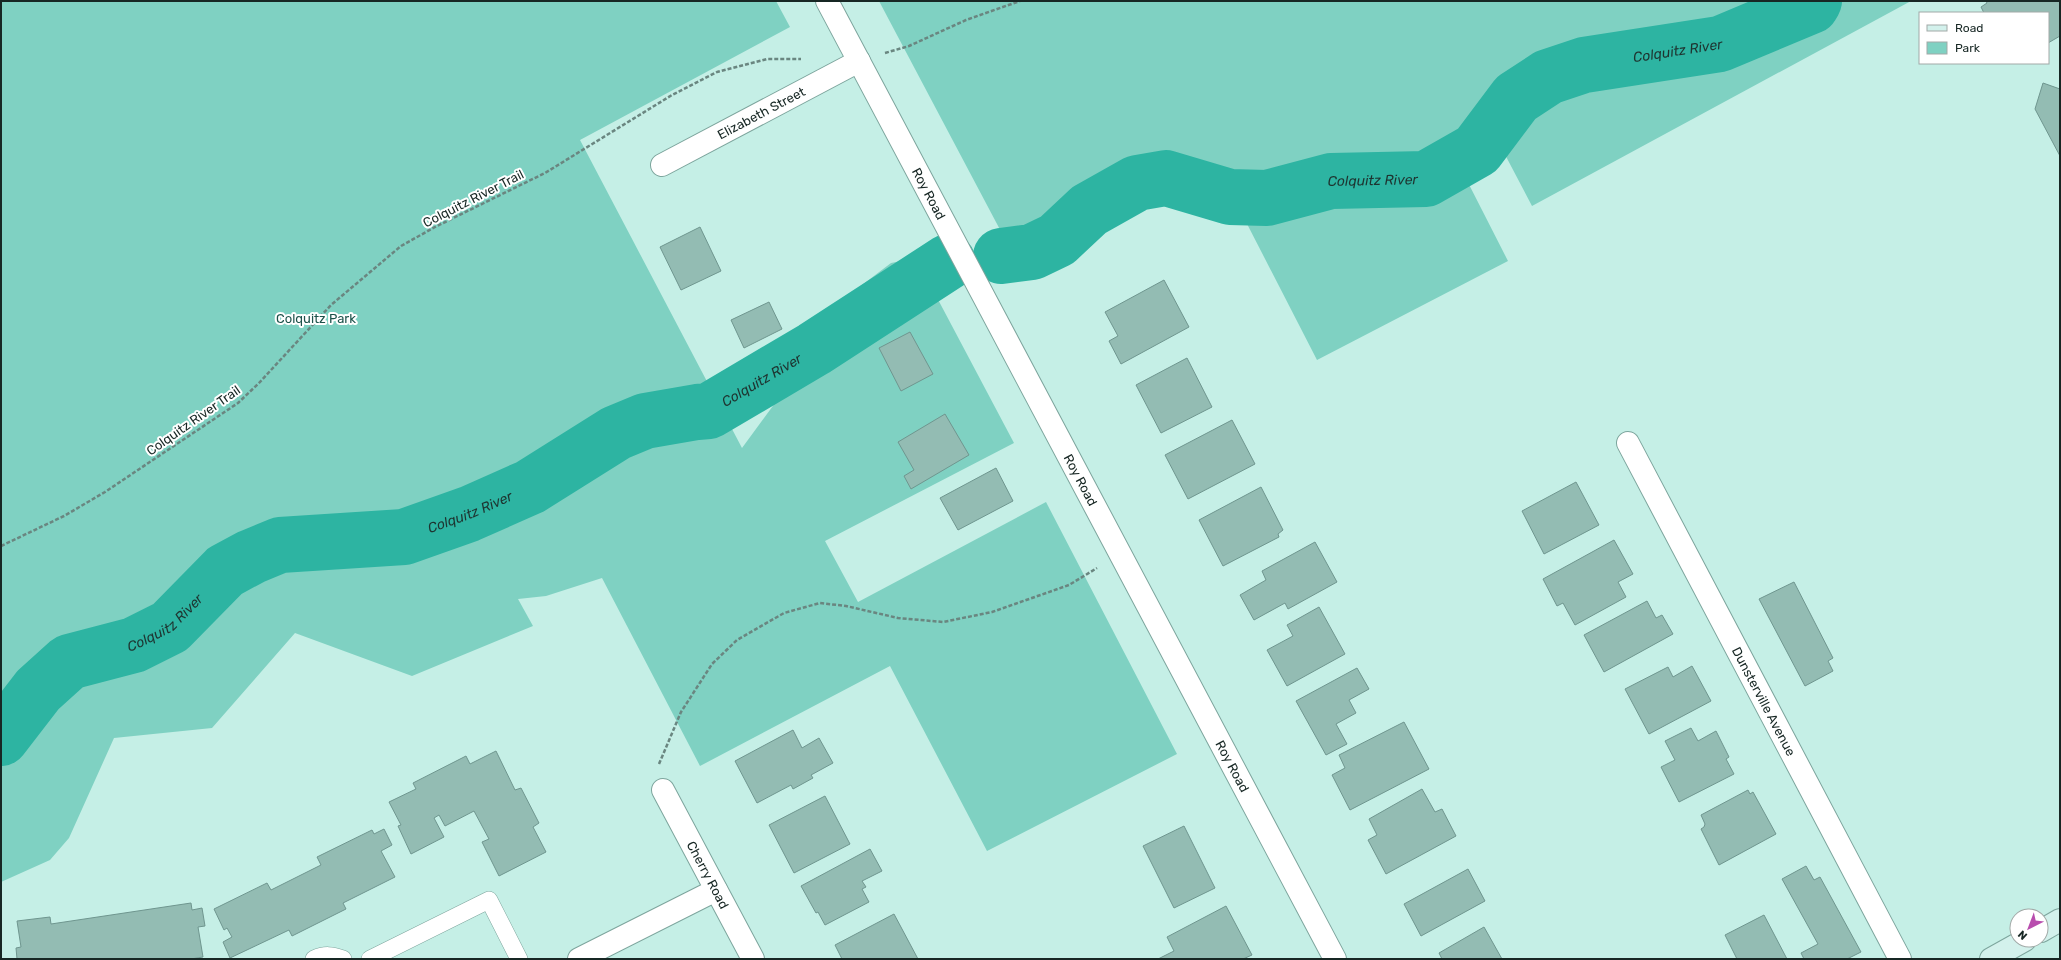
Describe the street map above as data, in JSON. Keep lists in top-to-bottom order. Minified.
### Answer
{"streets":{"street":["Elizabeth Street","Roy Road","Dunsterville Avenue","Cherry Road"],"path":["Colquitz River Trail"]},"crossings":[["Elizabeth Street","Roy Road"]],"water":["Colquitz River"],"parks":["Colquitz Park"],"legend":["Road","Park"],"north":"bottom left"}
